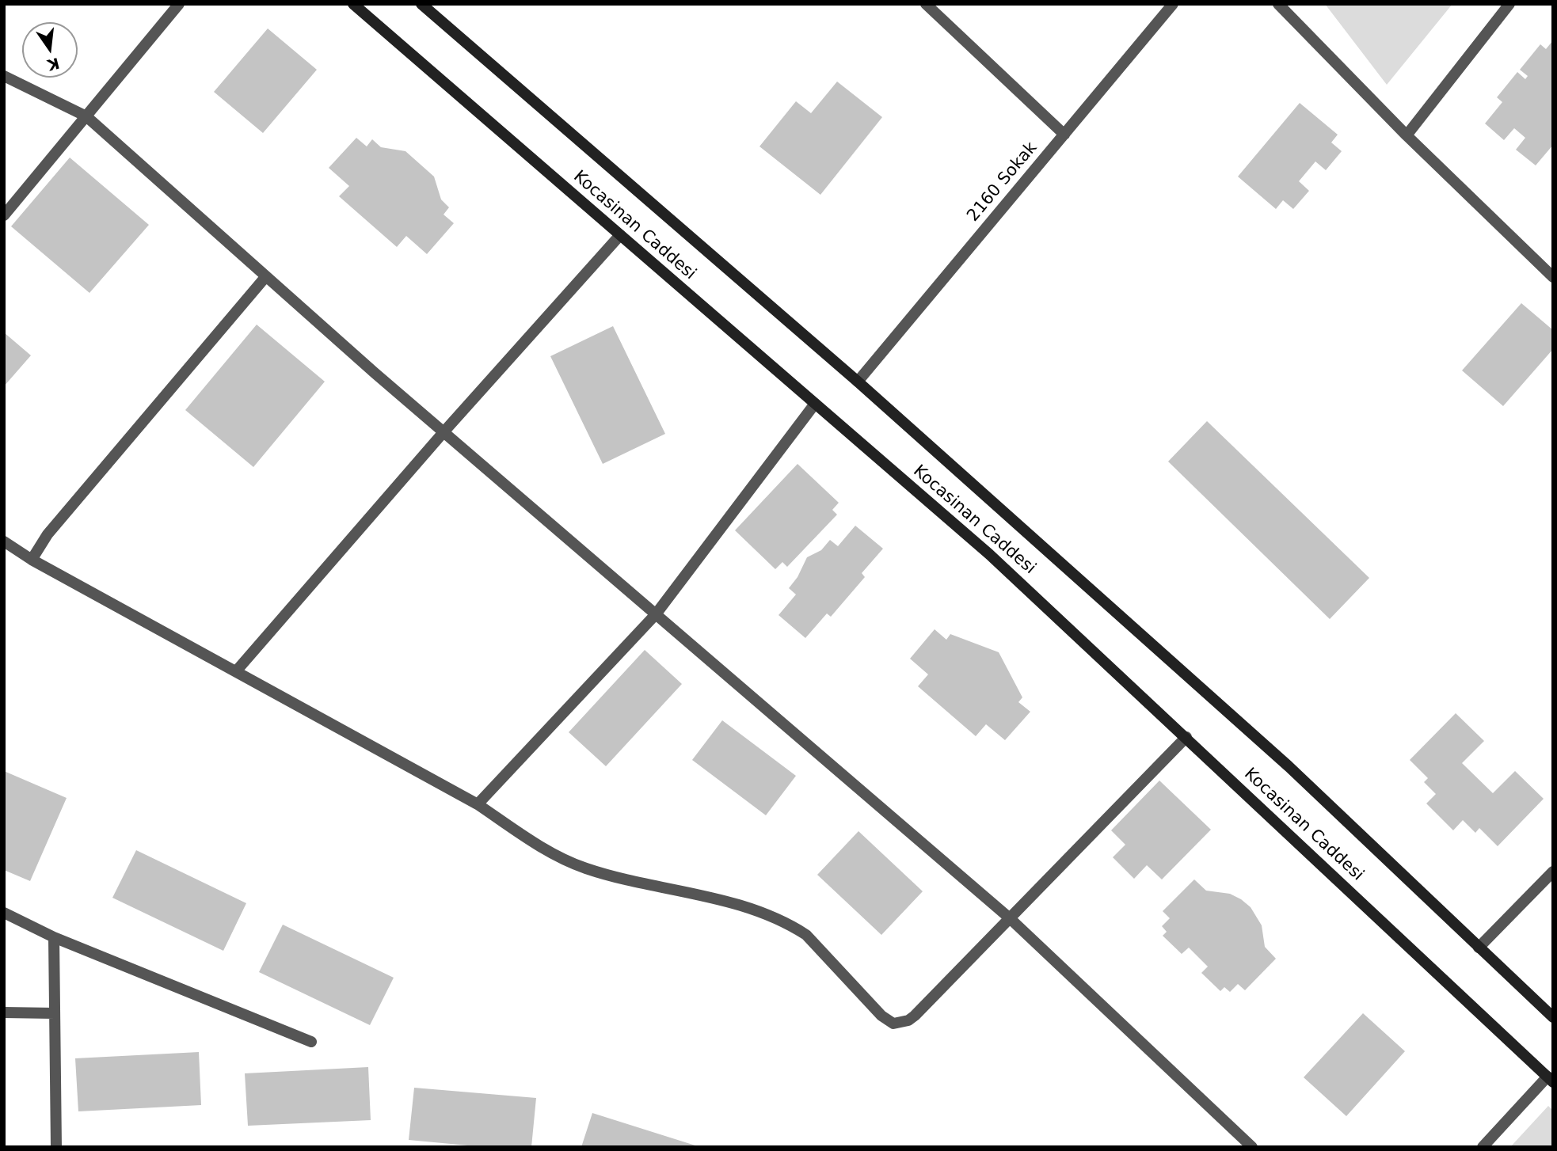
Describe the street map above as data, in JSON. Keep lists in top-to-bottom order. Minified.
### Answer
{"streets":{"main road":["Kocasinan Caddesi"],"street":["2160 Sokak"]},"crossings":[["2160 Sokak","Kocasinan Caddesi"]],"north":"bottom"}
